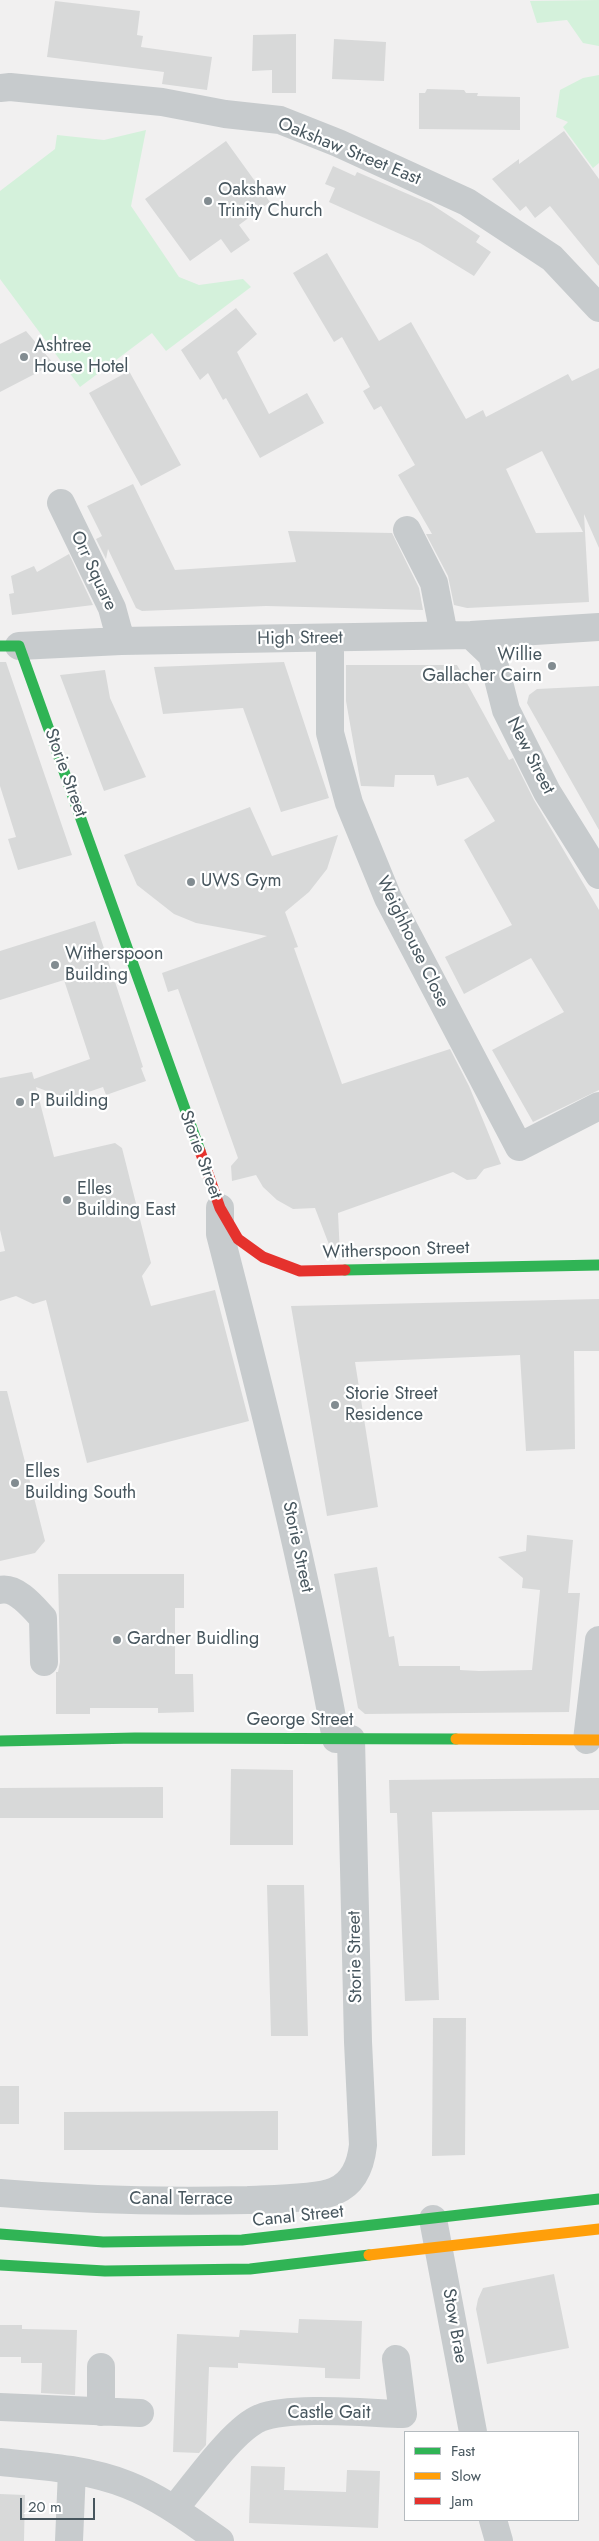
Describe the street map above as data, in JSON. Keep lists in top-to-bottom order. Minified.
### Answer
{"streets":{"street":["Oakshaw Street East","Orr Square","High Street","New Street","Storie Street","Weighhouse Close","Witherspoon Street","George Street","Canal Terrace","Canal Street","Stow Brae","Castle Gait"]},"crossings":[["Orr Square","High Street"],["High Street","New Street"],["High Street","Storie Street"],["High Street","Weighhouse Close"],["Storie Street","Witherspoon Street"],["Storie Street","George Street"],["Storie Street","Canal Terrace"],["Canal Street","Stow Brae"]],"places":["Oakshaw Trinity Church","Ashtree House Hotel","Willie Gallacher Cairn","UWS Gym","Witherspoon Building","P Building","Elles Building East","Storie Street Residence","Elles Building South","Gardner Buidling"],"legend":["Fast","Slow","Jam"],"scale_bar":"20 m"}
